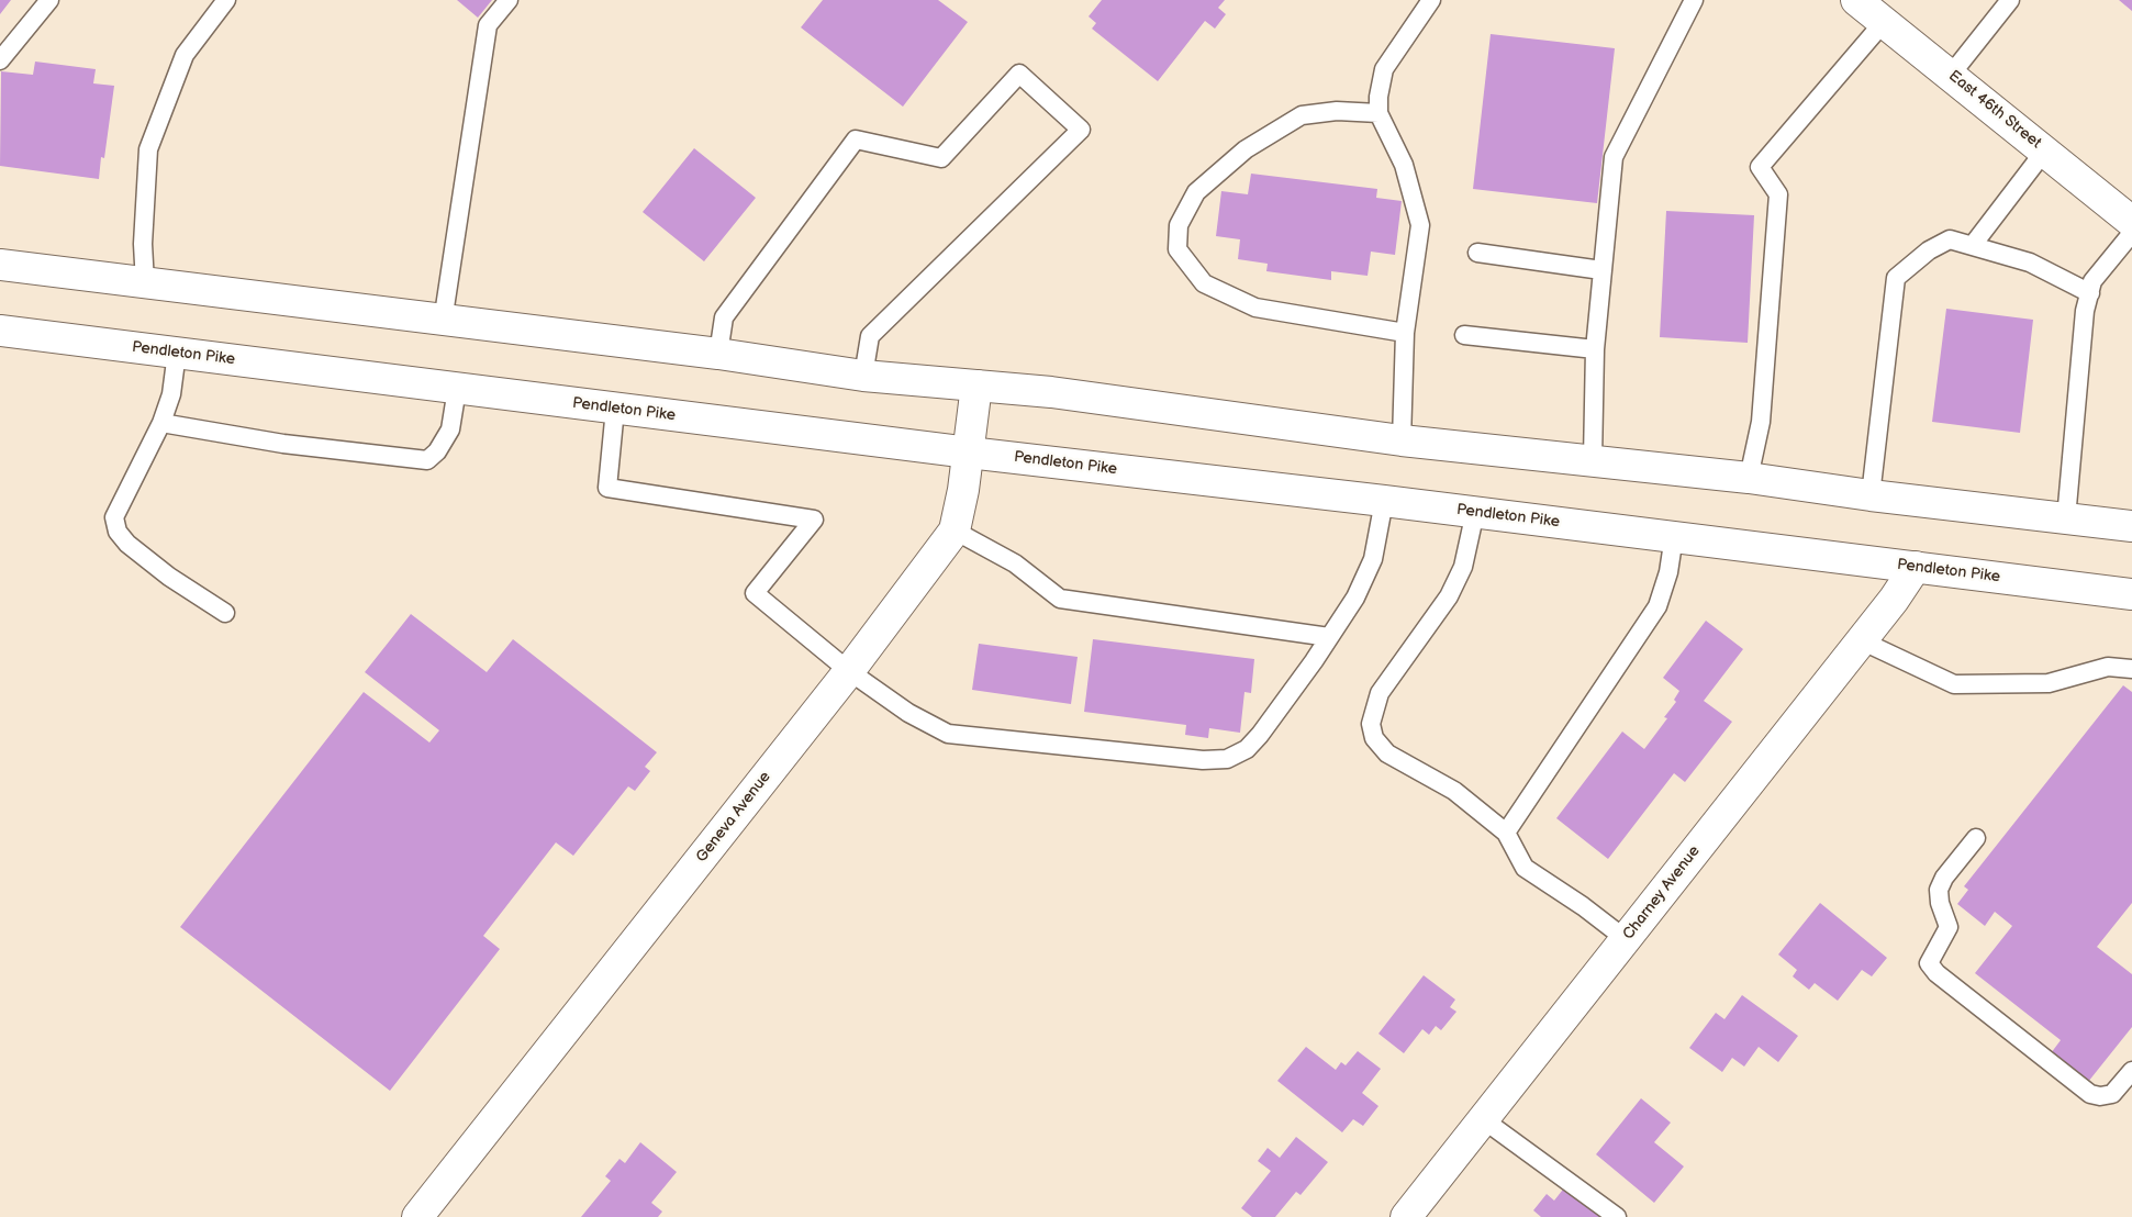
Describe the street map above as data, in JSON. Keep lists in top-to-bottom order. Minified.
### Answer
{"streets":{"main road":["East 46th Street","Pendleton Pike","Geneva Avenue","Charney Avenue"]},"crossings":[["Pendleton Pike","Geneva Avenue"],["Pendleton Pike","Charney Avenue"]]}
